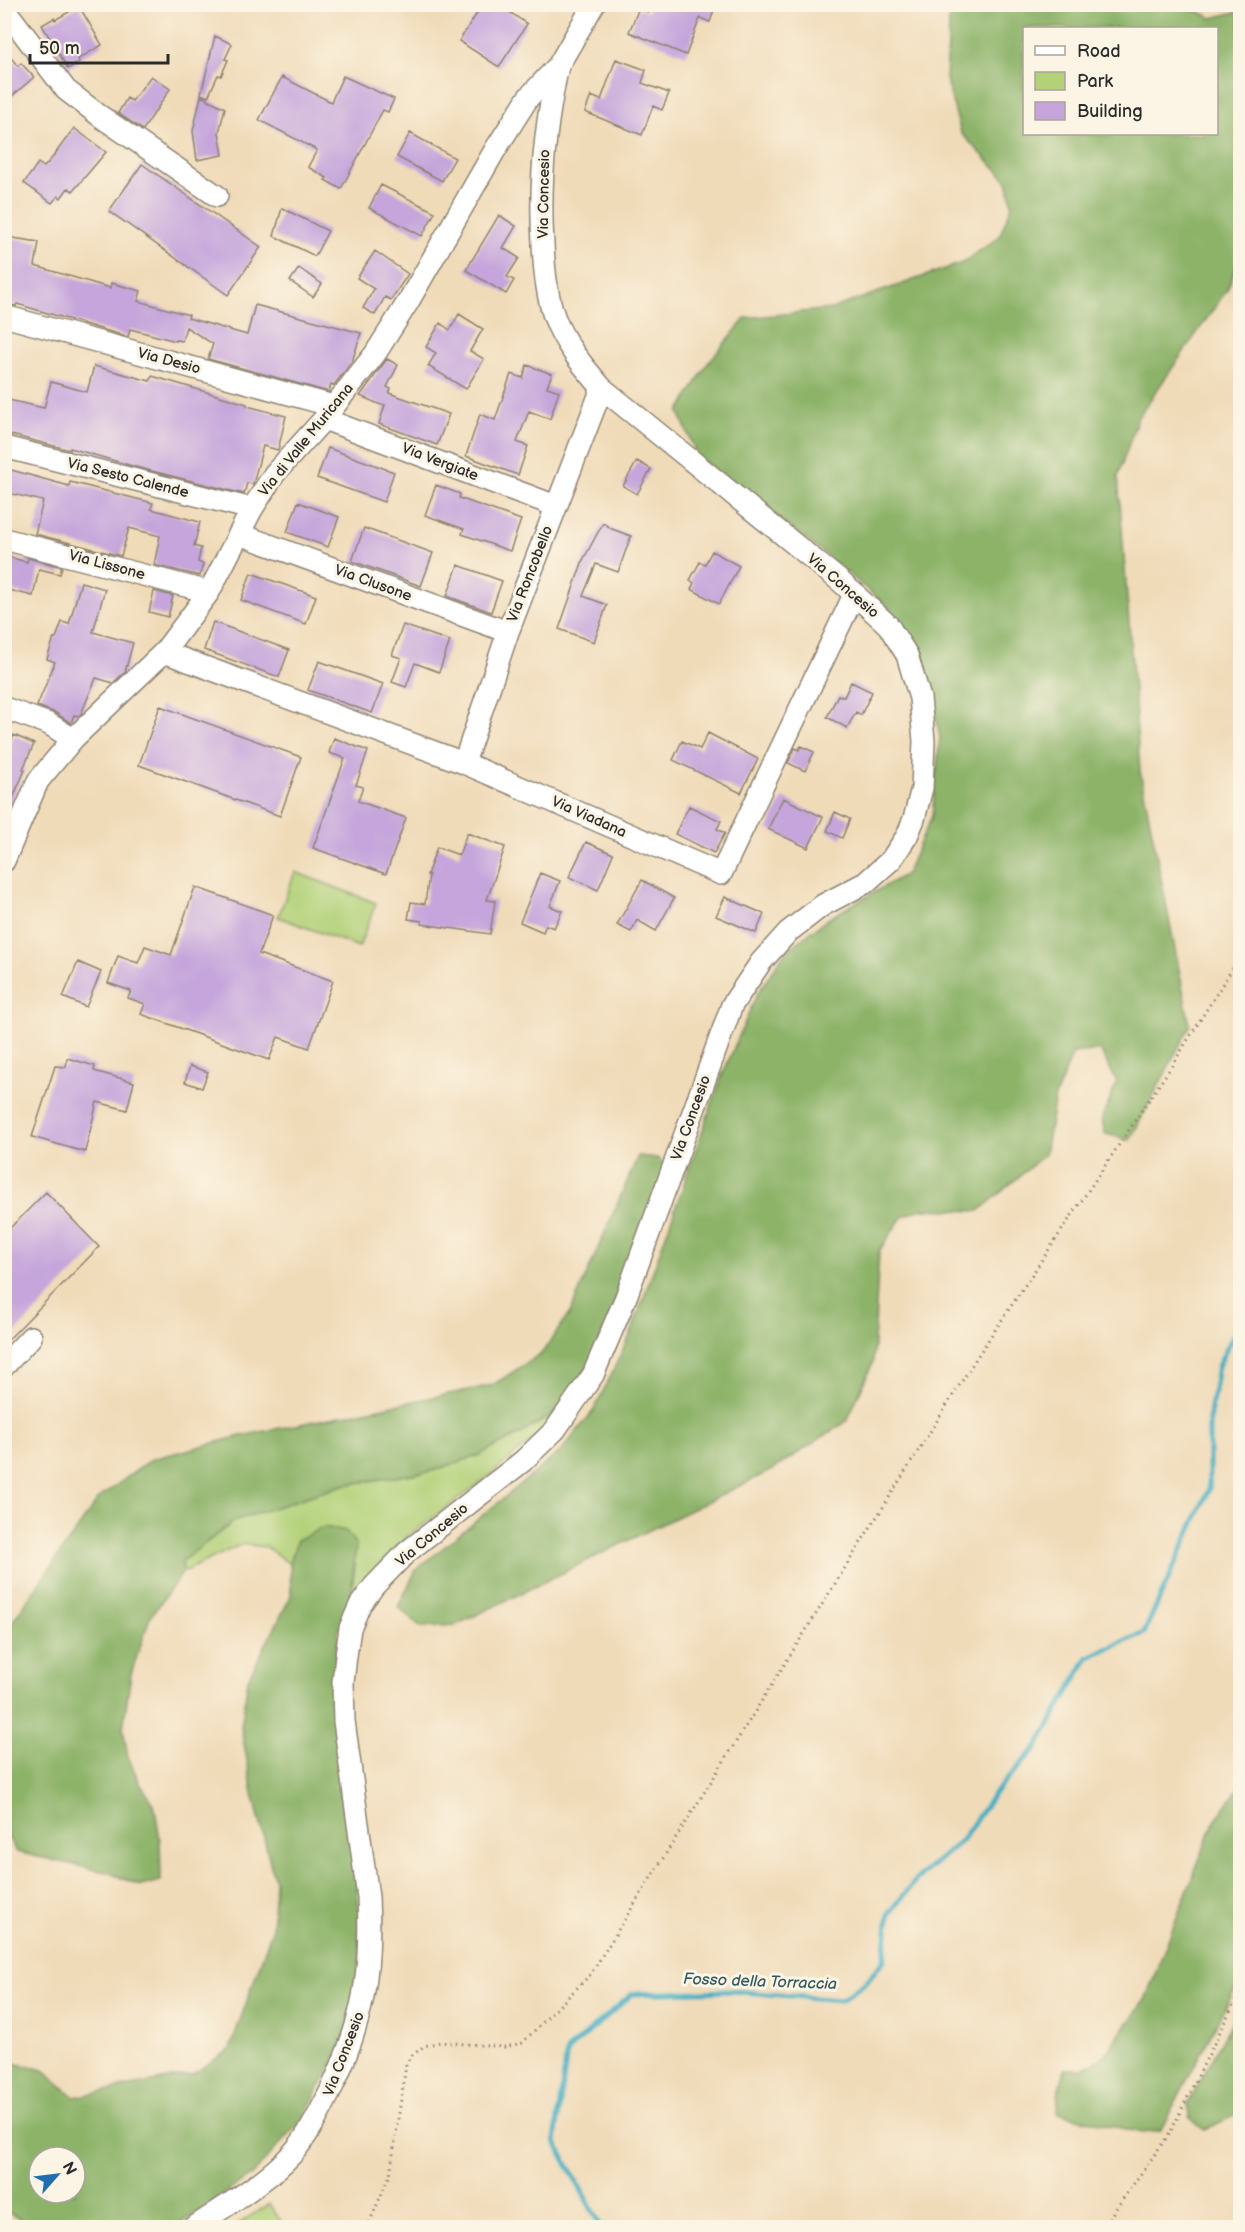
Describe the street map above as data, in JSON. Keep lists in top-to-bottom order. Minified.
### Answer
{"streets":{"street":["Via Concesio","Via Desio","Via di Valle Muricana","Via Vergiate","Via Sesto Calende","Via Lissone","Via Roncobello","Via Clusone","Via Viadana"]},"crossings":[["Via Concesio","Via di Valle Muricana"],["Via Concesio","Via Roncobello"],["Via Concesio","Via Viadana"],["Via Desio","Via di Valle Muricana"],["Via Desio","Via Vergiate"],["Via di Valle Muricana","Via Vergiate"],["Via di Valle Muricana","Via Sesto Calende"],["Via di Valle Muricana","Via Lissone"],["Via di Valle Muricana","Via Clusone"],["Via di Valle Muricana","Via Viadana"],["Via Vergiate","Via Roncobello"],["Via Roncobello","Via Clusone"],["Via Roncobello","Via Viadana"]],"water":["Fosso della Torraccia"],"legend":["Road","Park","Building"],"scale_bar":"50 m","north":"top right"}
